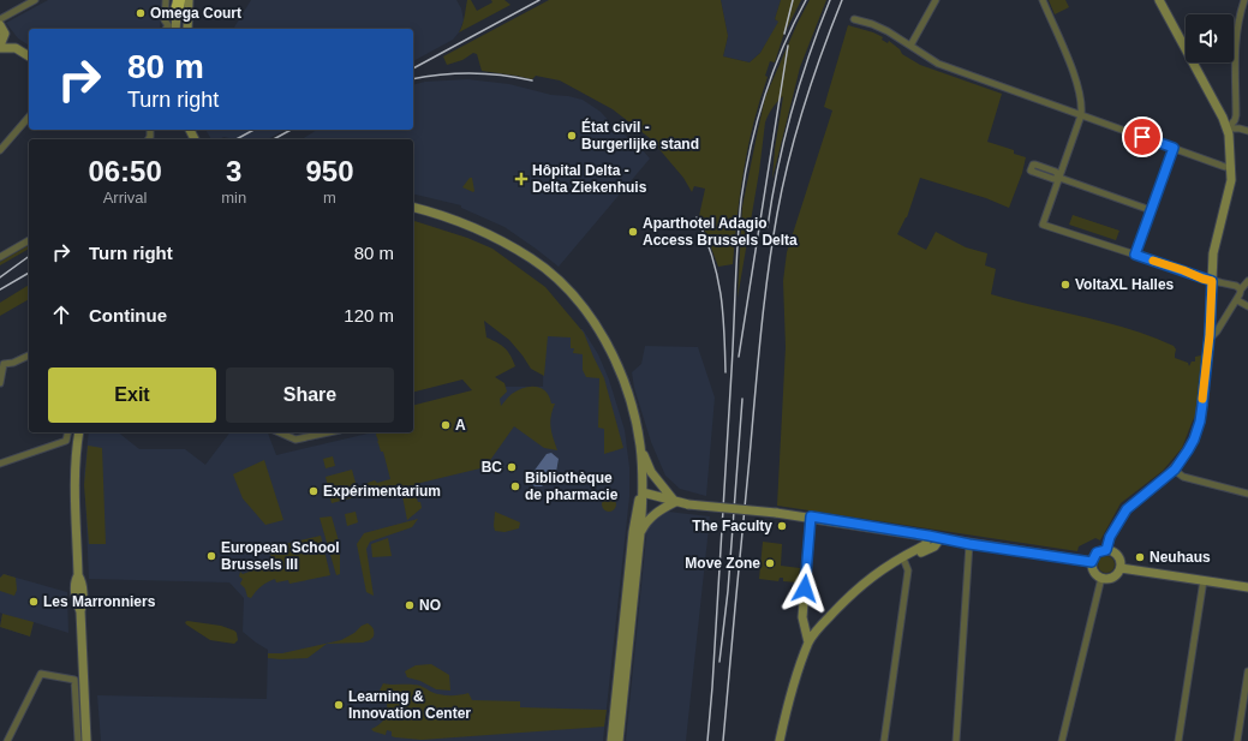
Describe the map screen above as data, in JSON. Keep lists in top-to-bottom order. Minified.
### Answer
{"places":{"other":["Omega Court","État civil - Burgerlijke stand","Aparthotel Adagio Access Brussels Delta","VoltaXL Halles","A","BC","Bibliothèque de pharmacie","Expérimentarium","The Faculty","European School Brussels III","Neuhaus","Move Zone","Les Marronniers","NO","Learning & Innovation Center"],"health":["Hôpital Delta - Delta Ziekenhuis"]},"page":{"turn":["80 m","Turn right"],"eta":["06:50","Arrival","3","min","950","m"],"list":[{"name":"Turn right","value":"80 m"},{"name":"Continue","value":"120 m"}],"buttons":["Exit","Share"]}}
